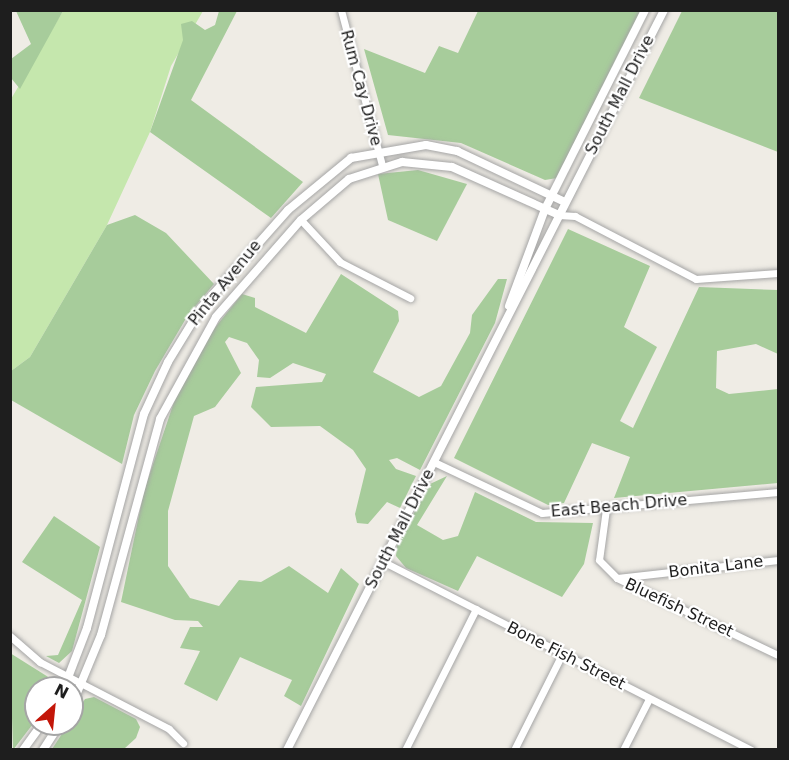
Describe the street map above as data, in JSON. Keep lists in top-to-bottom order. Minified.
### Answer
{"streets":{"street":["Rum Cay Drive","South Mall Drive","Pinta Avenue","East Beach Drive","Bonita Lane","Bluefish Street","Bone Fish Street"]},"crossings":[["Rum Cay Drive","Pinta Avenue"],["South Mall Drive","Pinta Avenue"],["South Mall Drive","East Beach Drive"],["South Mall Drive","Bone Fish Street"],["East Beach Drive","Bluefish Street"],["Bonita Lane","Bluefish Street"]],"north":"top right"}
